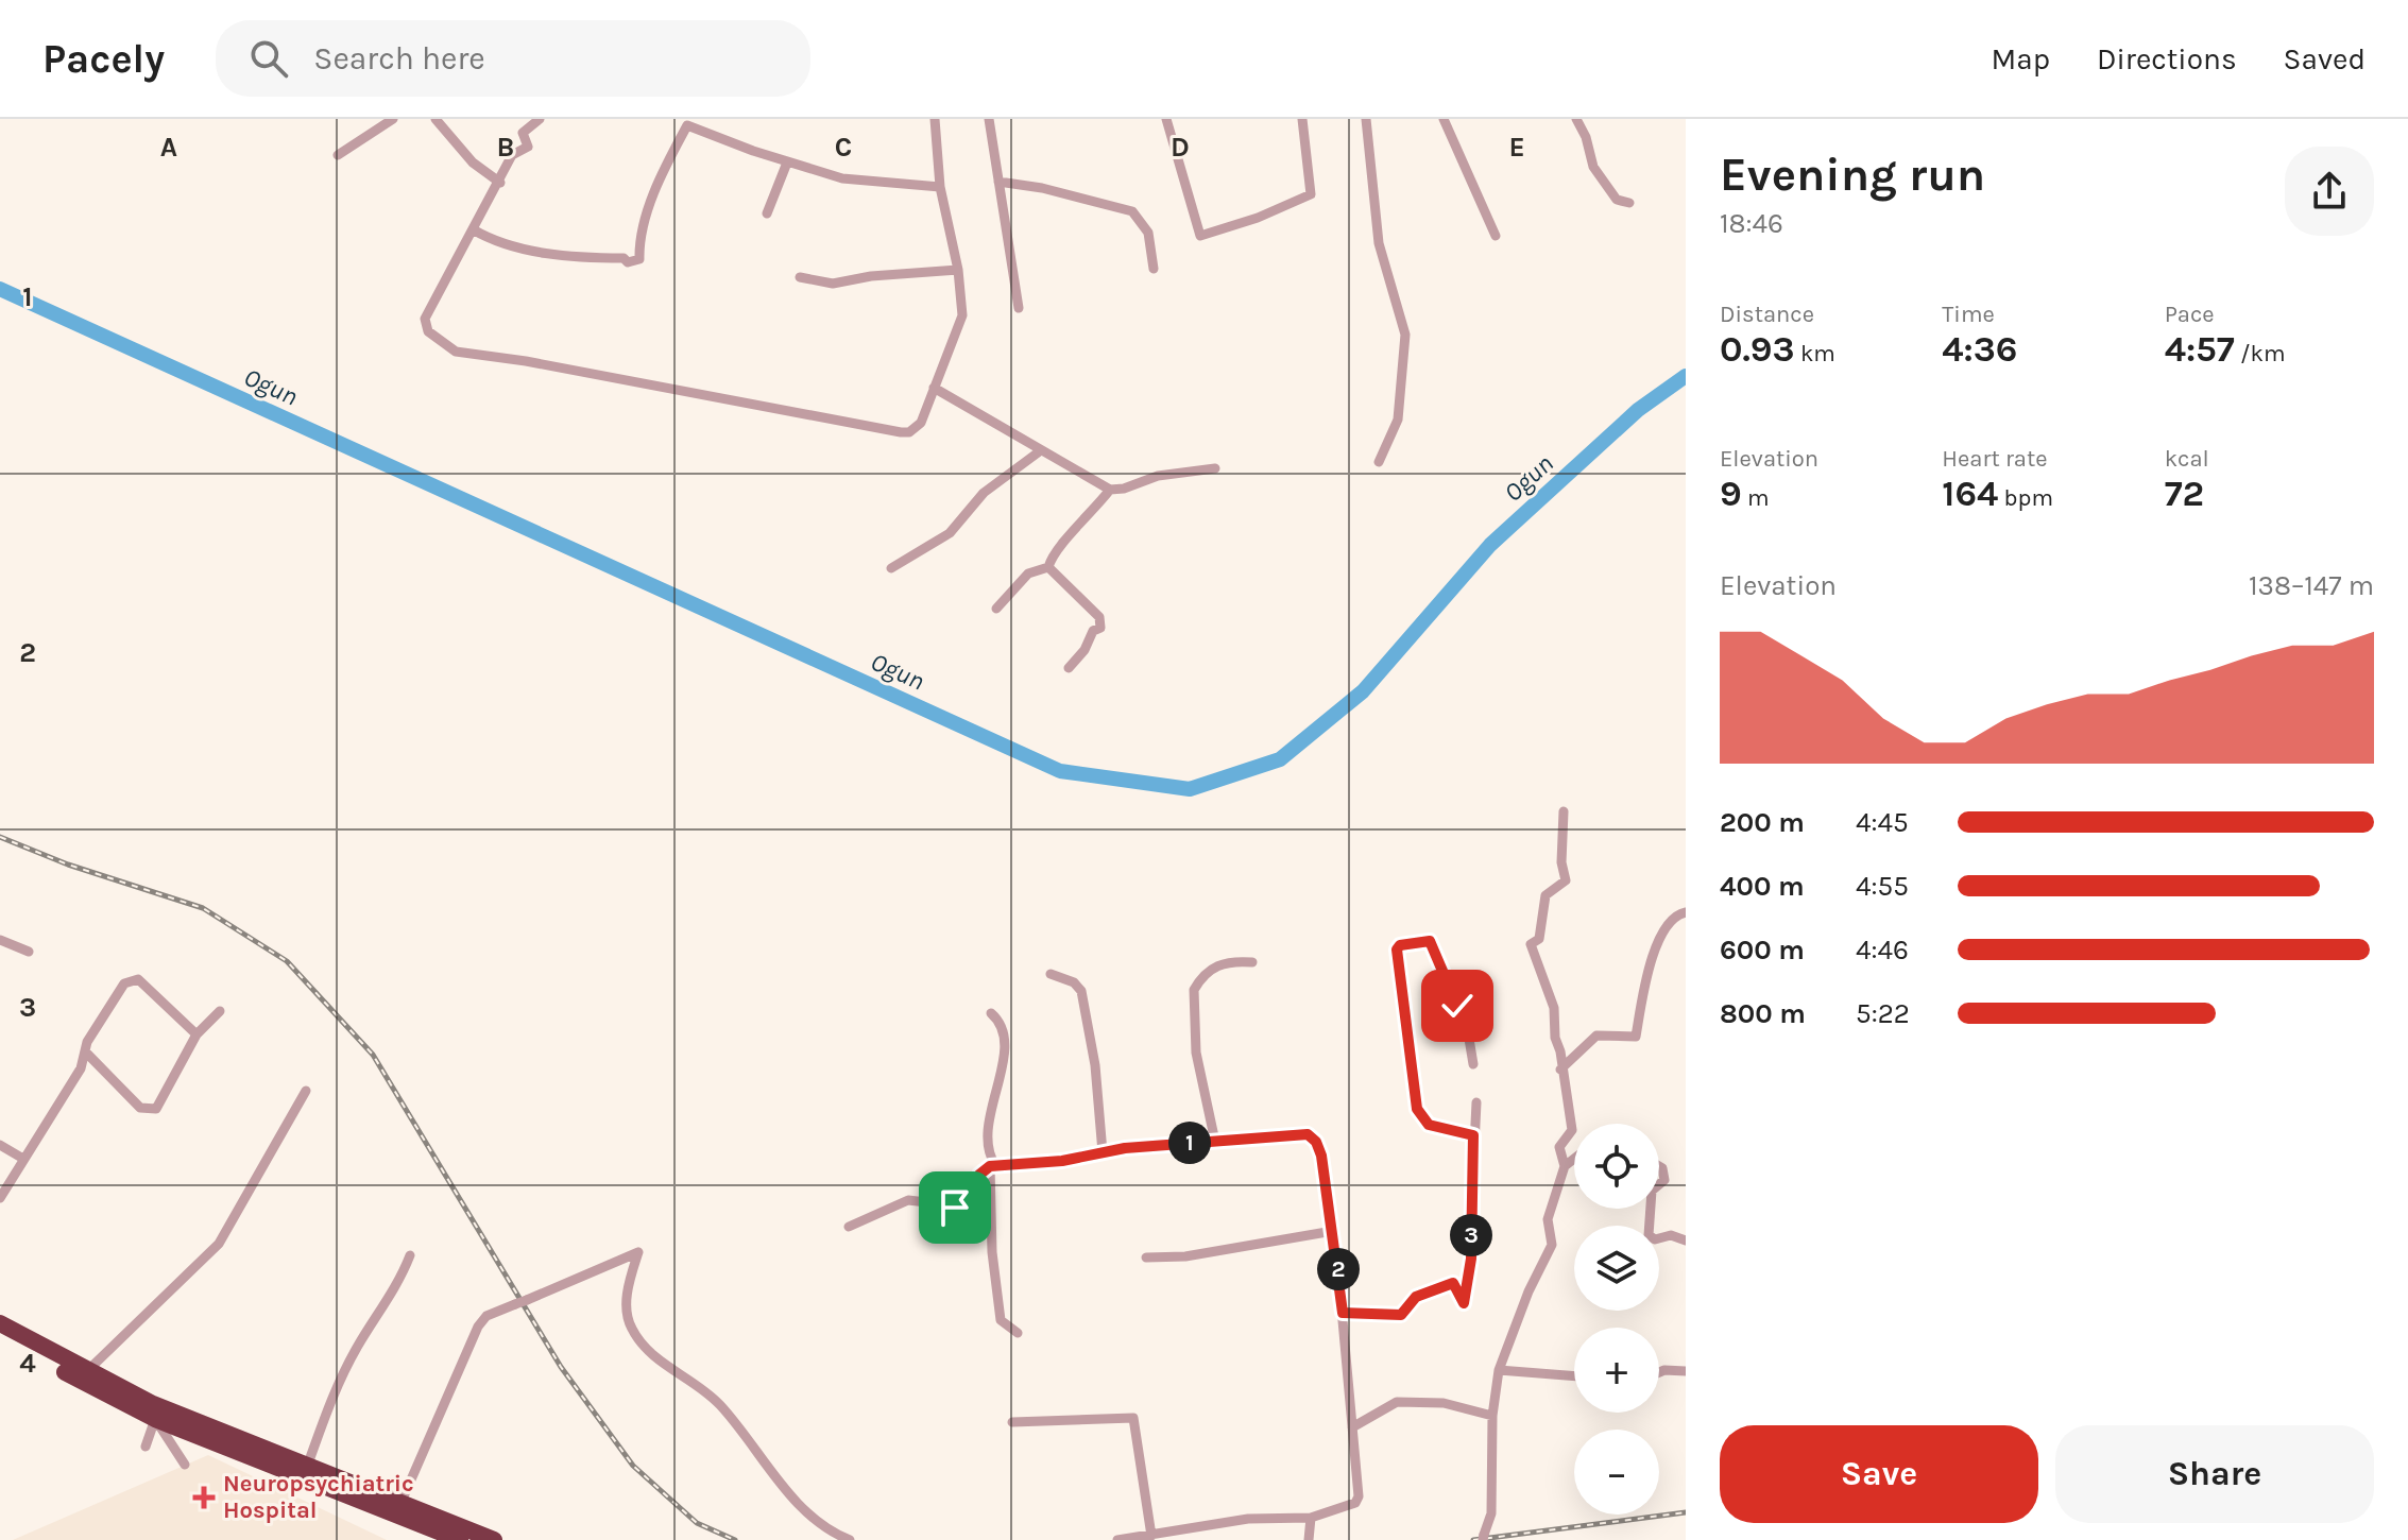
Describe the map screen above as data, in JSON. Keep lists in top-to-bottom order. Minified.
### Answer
{"water":["Ogun"],"places":{"health":["Neuropsychiatric Hospital"]},"page":{"header":"Pacely","search":"Search here","nav":["Map","Directions","Saved"],"heading":["Evening run","18:46"],"stats":[["Distance","0.93 km"],["Time","4:36"],["Pace","4:57 /km"],["Elevation","9 m"],["Heart rate","164 bpm"],["kcal","72"]],"chart":["Elevation","138–147 m"],"list":[{"name":"200 m","note":"4:45"},{"name":"400 m","note":"4:55"},{"name":"600 m","note":"4:46"},{"name":"800 m","note":"5:22"}],"pins":["1","3","2"],"map_buttons":["+","−"],"buttons":["Save","Share"]},"grid":{"columns":["A","B","C","D","E"],"rows":["1","2","3","4"]}}
